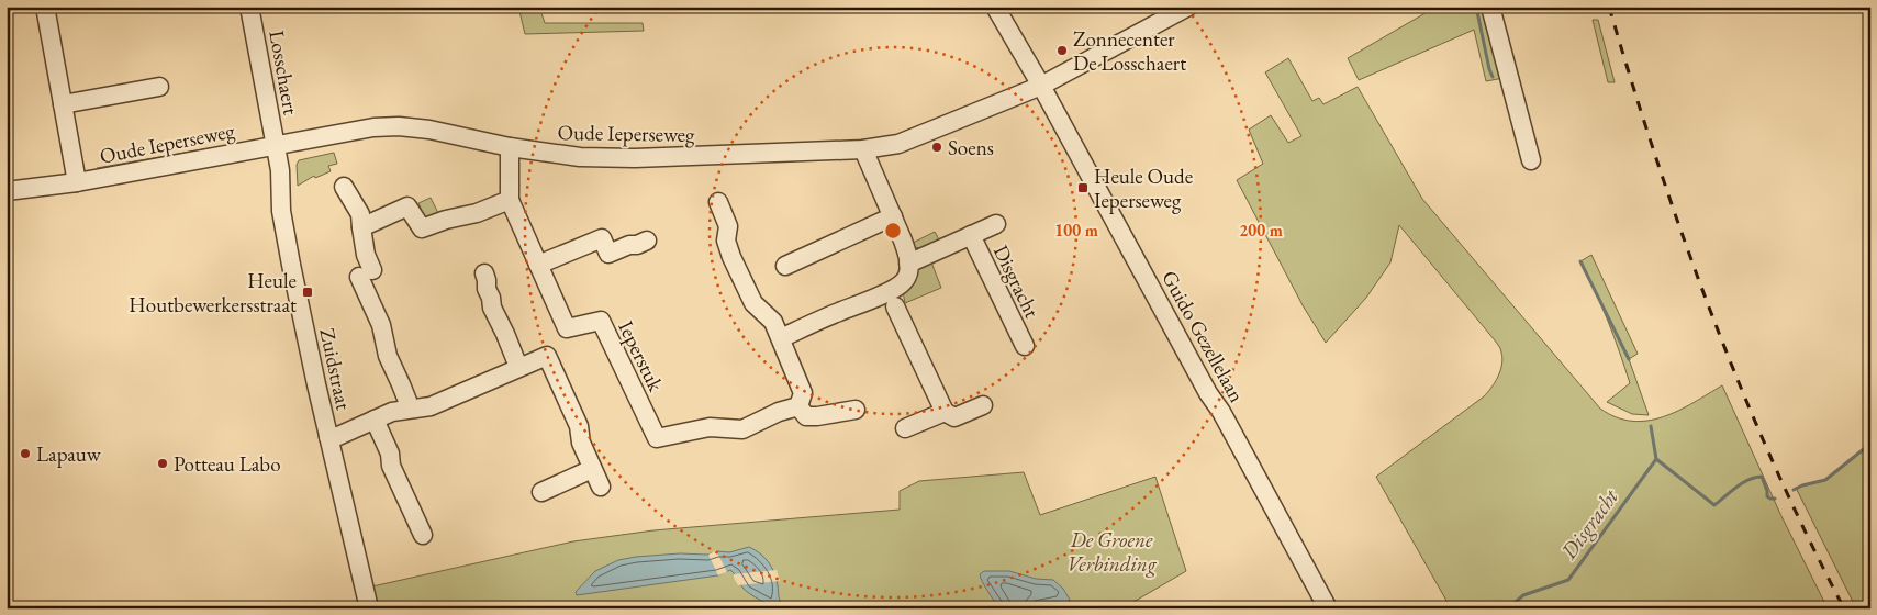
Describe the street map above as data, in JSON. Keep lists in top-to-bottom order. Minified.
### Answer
{"streets":{"street":["Losschaert","Oude Ieperseweg","Disgracht","Guido Gezellelaan","Ieperstuk","Zuidstraat"]},"crossings":[["Losschaert","Oude Ieperseweg"],["Losschaert","Zuidstraat"],["Oude Ieperseweg","Guido Gezellelaan"],["Oude Ieperseweg","Ieperstuk"],["Oude Ieperseweg","Zuidstraat"]],"water":["Disgracht"],"parks":["De Groene Verbinding"],"places":{"other":["Zonnecenter De Losschaert","Soens","Lapauw","Potteau Labo"],"transit":["Heule Oude Ieperseweg","Heule Houtbewerkersstraat"]},"rings":["100 m","200 m"]}
